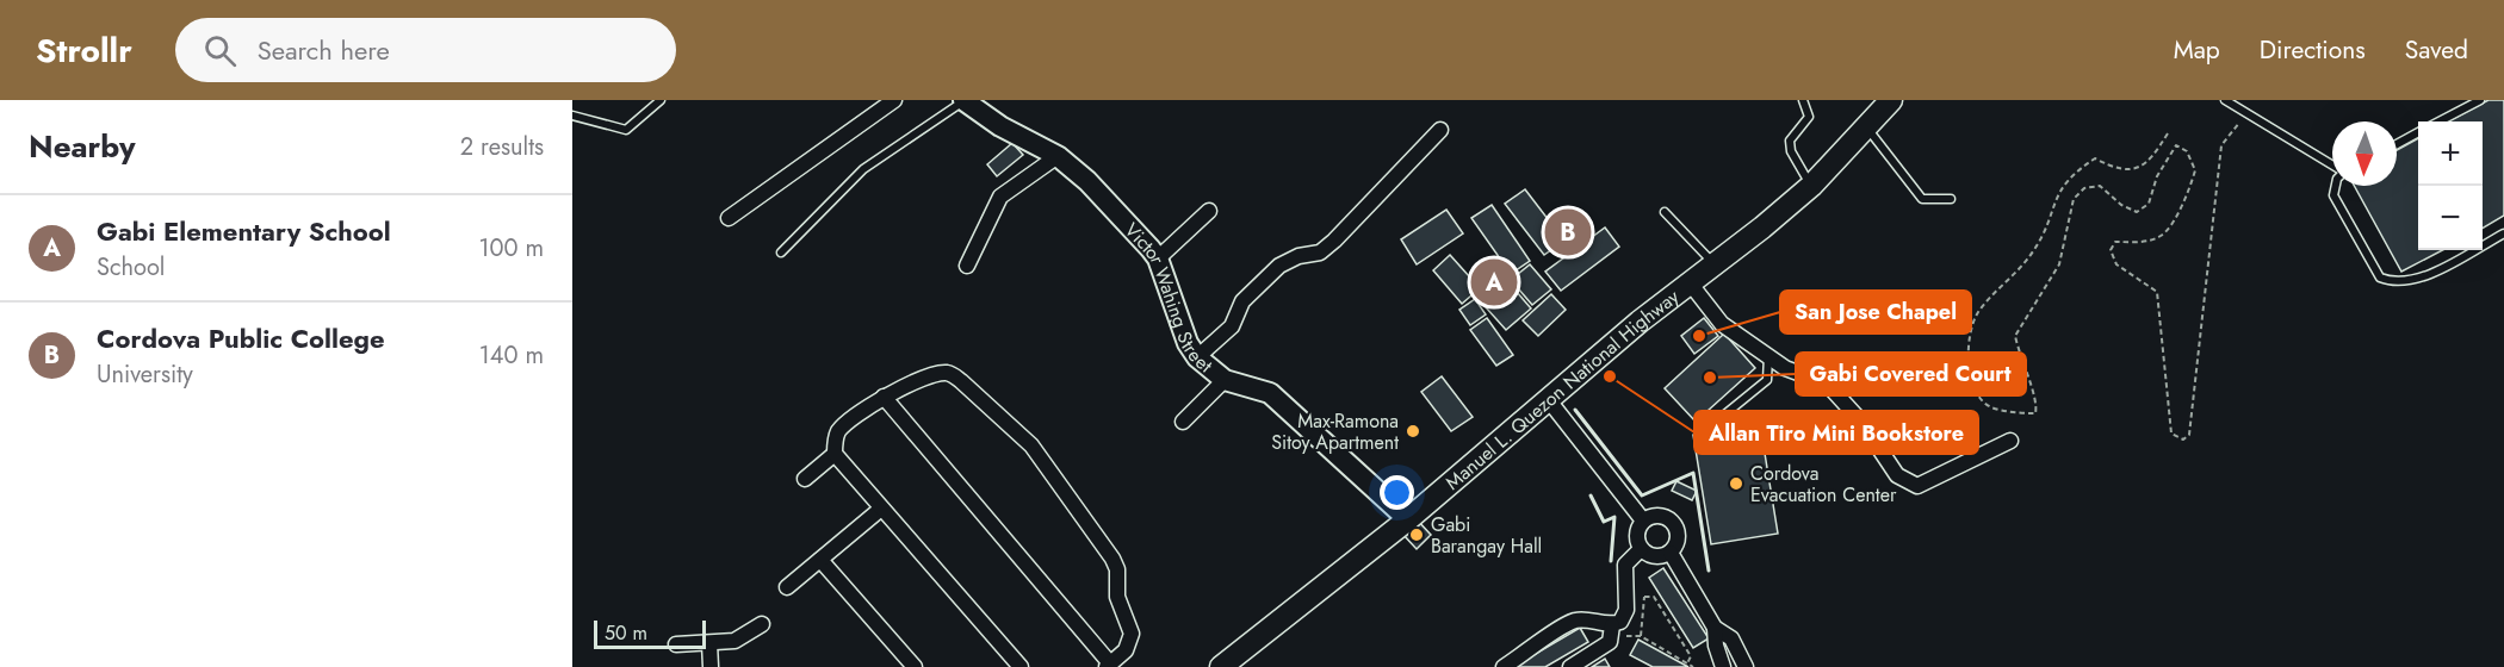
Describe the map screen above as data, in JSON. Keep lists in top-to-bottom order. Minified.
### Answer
{"streets":{"main road":["Manuel L. Quezon National Highway"],"street":["Victor Wahing Street"]},"crossings":[["Victor Wahing Street","Manuel L. Quezon National Highway"]],"places":["San Jose Chapel","Allan Tiro Mini Bookstore","Gabi Covered Court","Max-Ramona Sitoy Apartment","Cordova Evacuation Center","Gabi Barangay Hall"],"scale_bar":"50 m","north":"bottom","page":{"header":"Strollr","search":"Search here","nav":["Map","Directions","Saved"],"heading":["Nearby","2 results"],"map_buttons":["+","−"],"list":[{"mark":"A","name":"Gabi Elementary School","note":"School","value":"100 m"},{"mark":"B","name":"Cordova Public College","note":"University","value":"140 m"}],"pins":["B","A"],"scale":"50 m"}}
